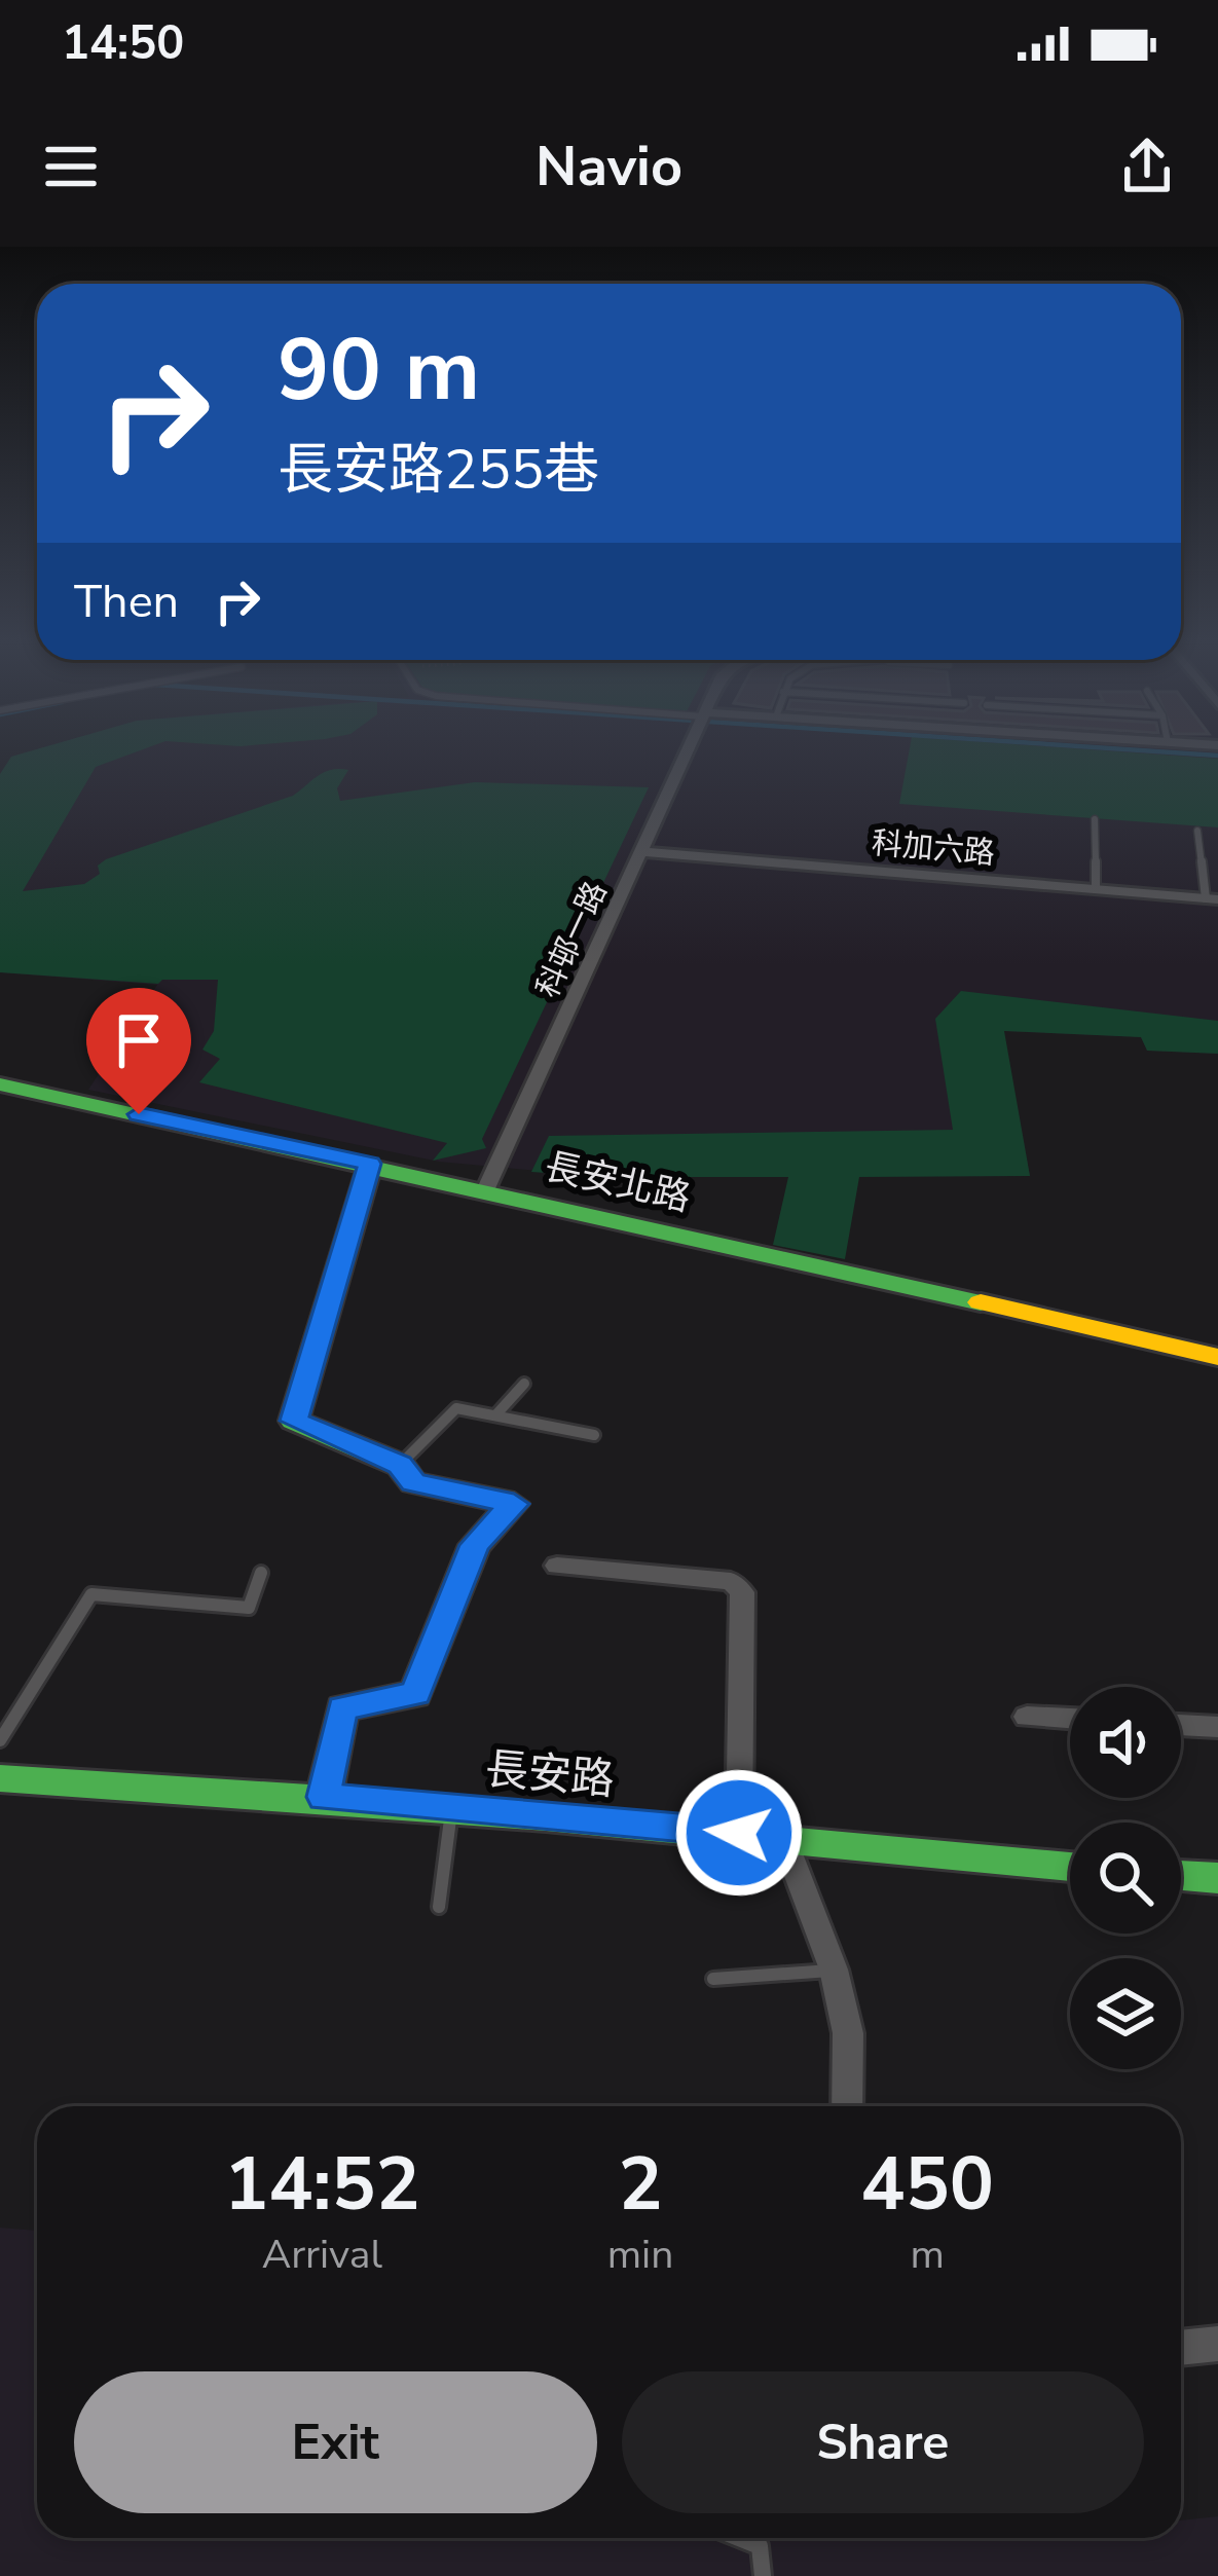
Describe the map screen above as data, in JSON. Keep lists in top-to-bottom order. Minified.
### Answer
{"streets":{"street":["科加六路","科邨一路","長安北路","長安路"]},"crossings":[["科加六路","科邨一路"],["科邨一路","長安北路"]],"page":{"status":"14:50","header":"Navio","turn":["90 m","長安路255巷"],"then":"Then","eta":["14:52","Arrival","2","min","450","m"],"buttons":["Exit","Share"]}}
